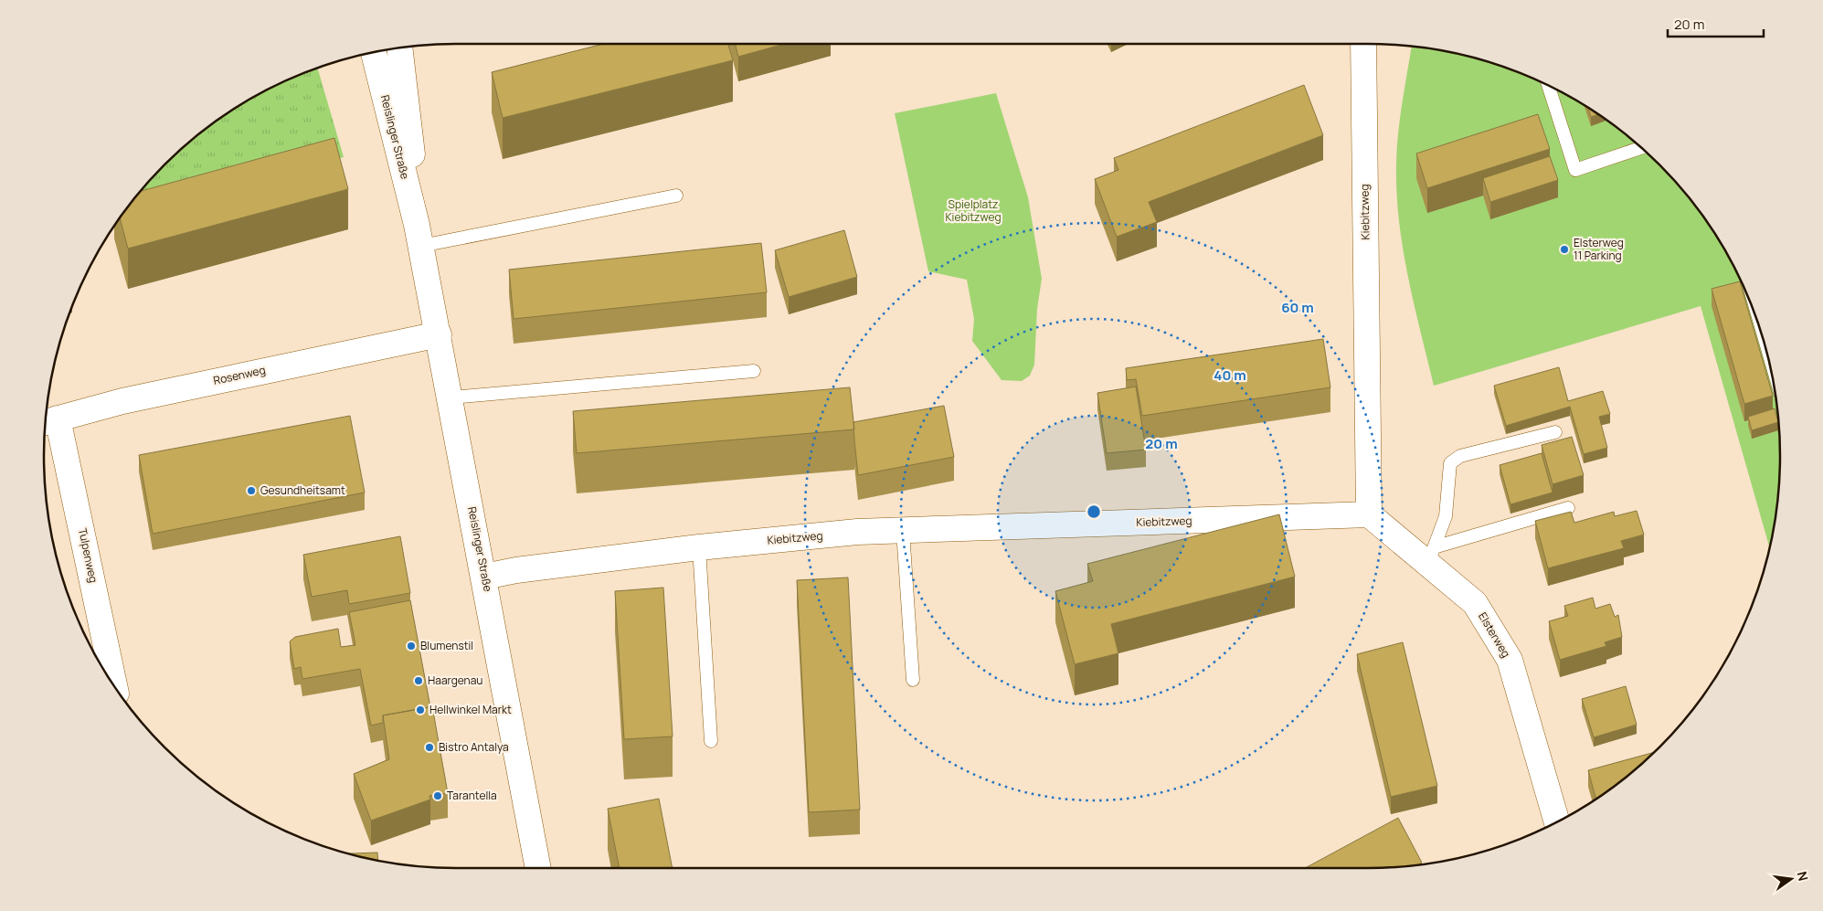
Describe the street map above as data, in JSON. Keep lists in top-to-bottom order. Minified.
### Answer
{"streets":{"street":["Reislinger Straße","Kiebitzweg","Rosenweg","Tulpenweg","Elsterweg"]},"crossings":[["Reislinger Straße","Kiebitzweg"],["Reislinger Straße","Rosenweg"],["Kiebitzweg","Elsterweg"],["Rosenweg","Tulpenweg"]],"parks":["Spielplatz Kiebitzweg"],"places":["Elsterweg 11 Parking","Gesundheitsamt","Blumenstil","Haargenau","Hellwinkel Markt","Bistro Antalya","Tarantella"],"scale_bar":"20 m","north":"right","rings":["60 m","40 m","20 m"]}
